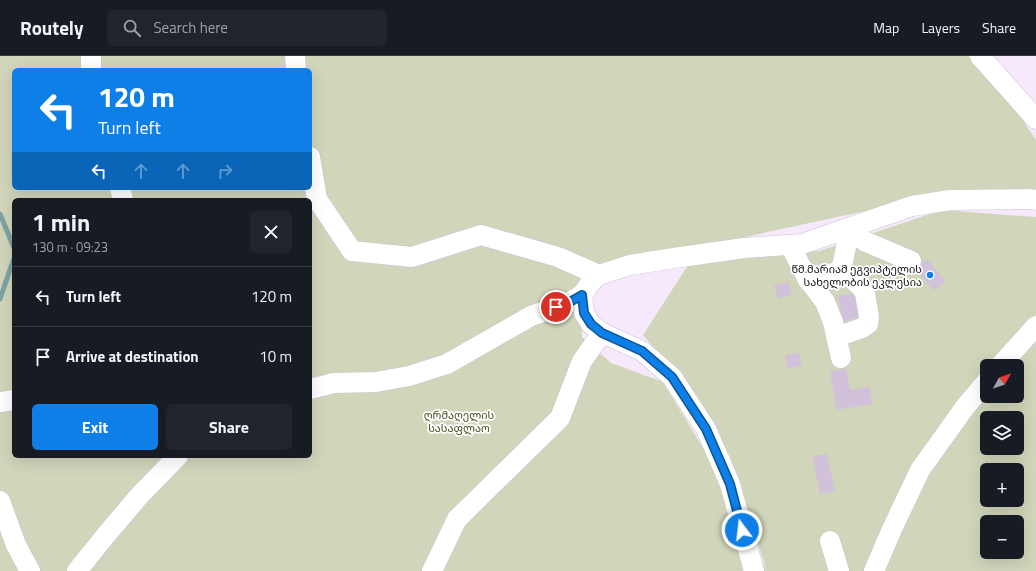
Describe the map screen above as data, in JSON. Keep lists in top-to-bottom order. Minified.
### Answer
{"parks":["ღრმაღელის სასაფლაო"],"places":["წმ.მარიამ ეგვიპტელის სახელობის ეკლესია"],"north":"top right","page":{"header":"Routely","search":"Search here","nav":["Map","Layers","Share"],"turn":["120 m","Turn left"],"heading":["1 min","130 m · 09:23"],"list":[{"name":"Turn left","value":"120 m"},{"name":"Arrive at destination","value":"10 m"}],"map_buttons":["+","−"],"buttons":["Exit","Share"]}}
